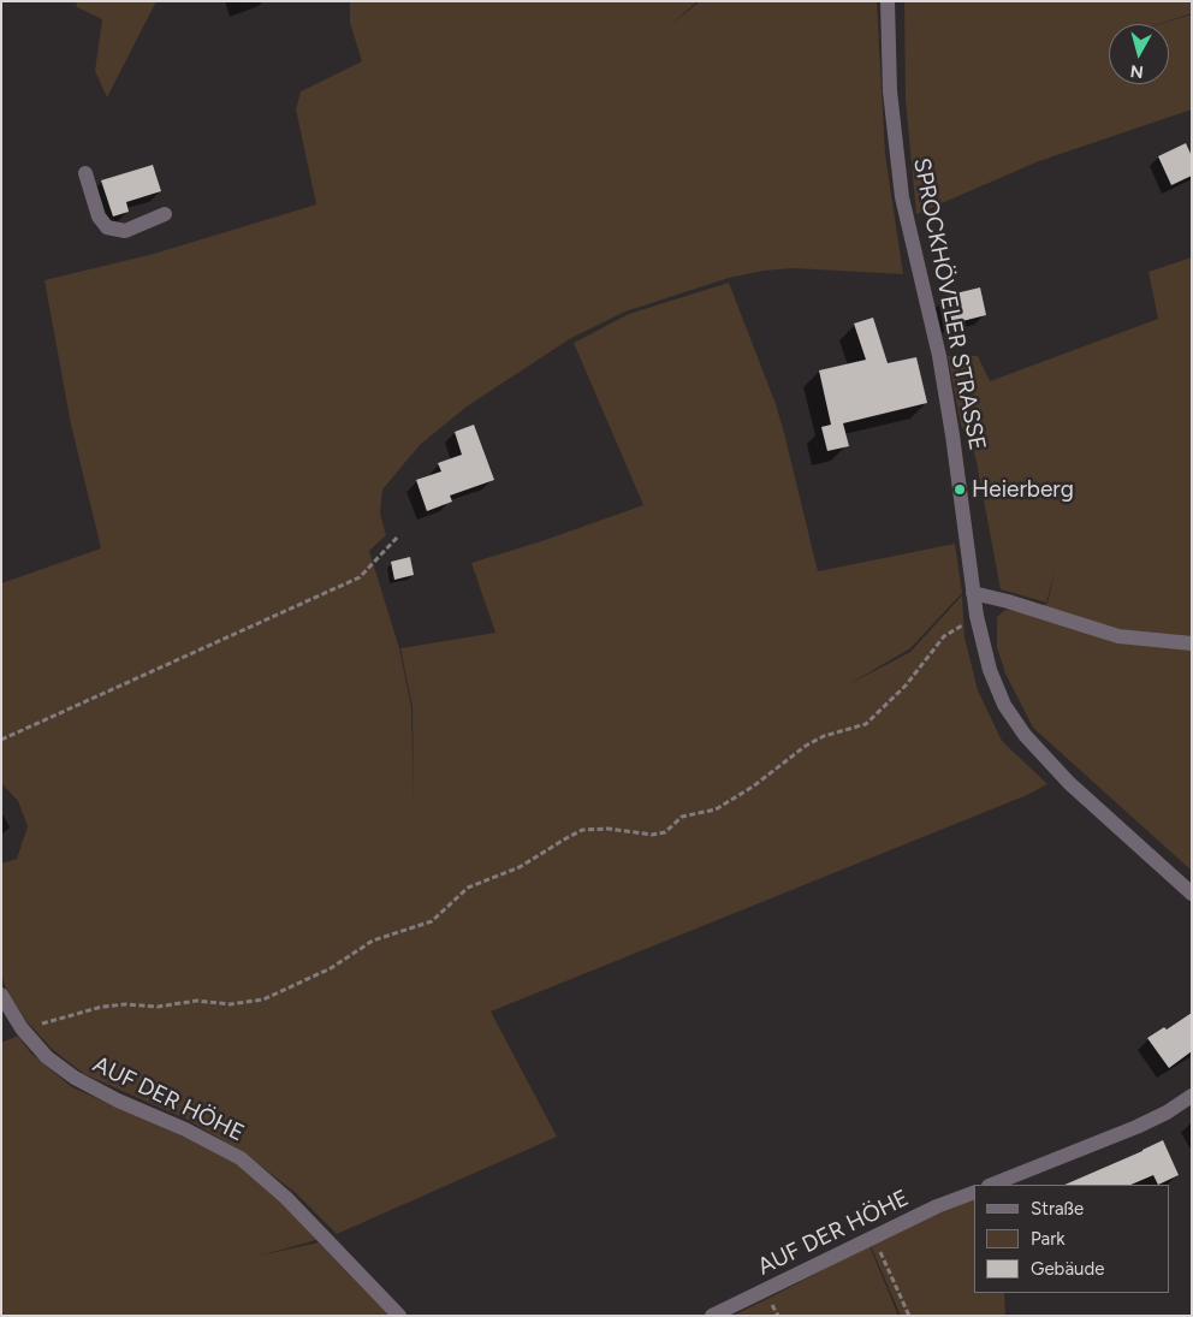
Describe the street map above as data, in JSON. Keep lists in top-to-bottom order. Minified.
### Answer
{"streets":{"street":["SPROCKHÖVELER STRASSE","AUF DER HÖHE"]},"places":["Heierberg"],"legend":["Straße","Park","Gebäude"],"north":"bottom"}
